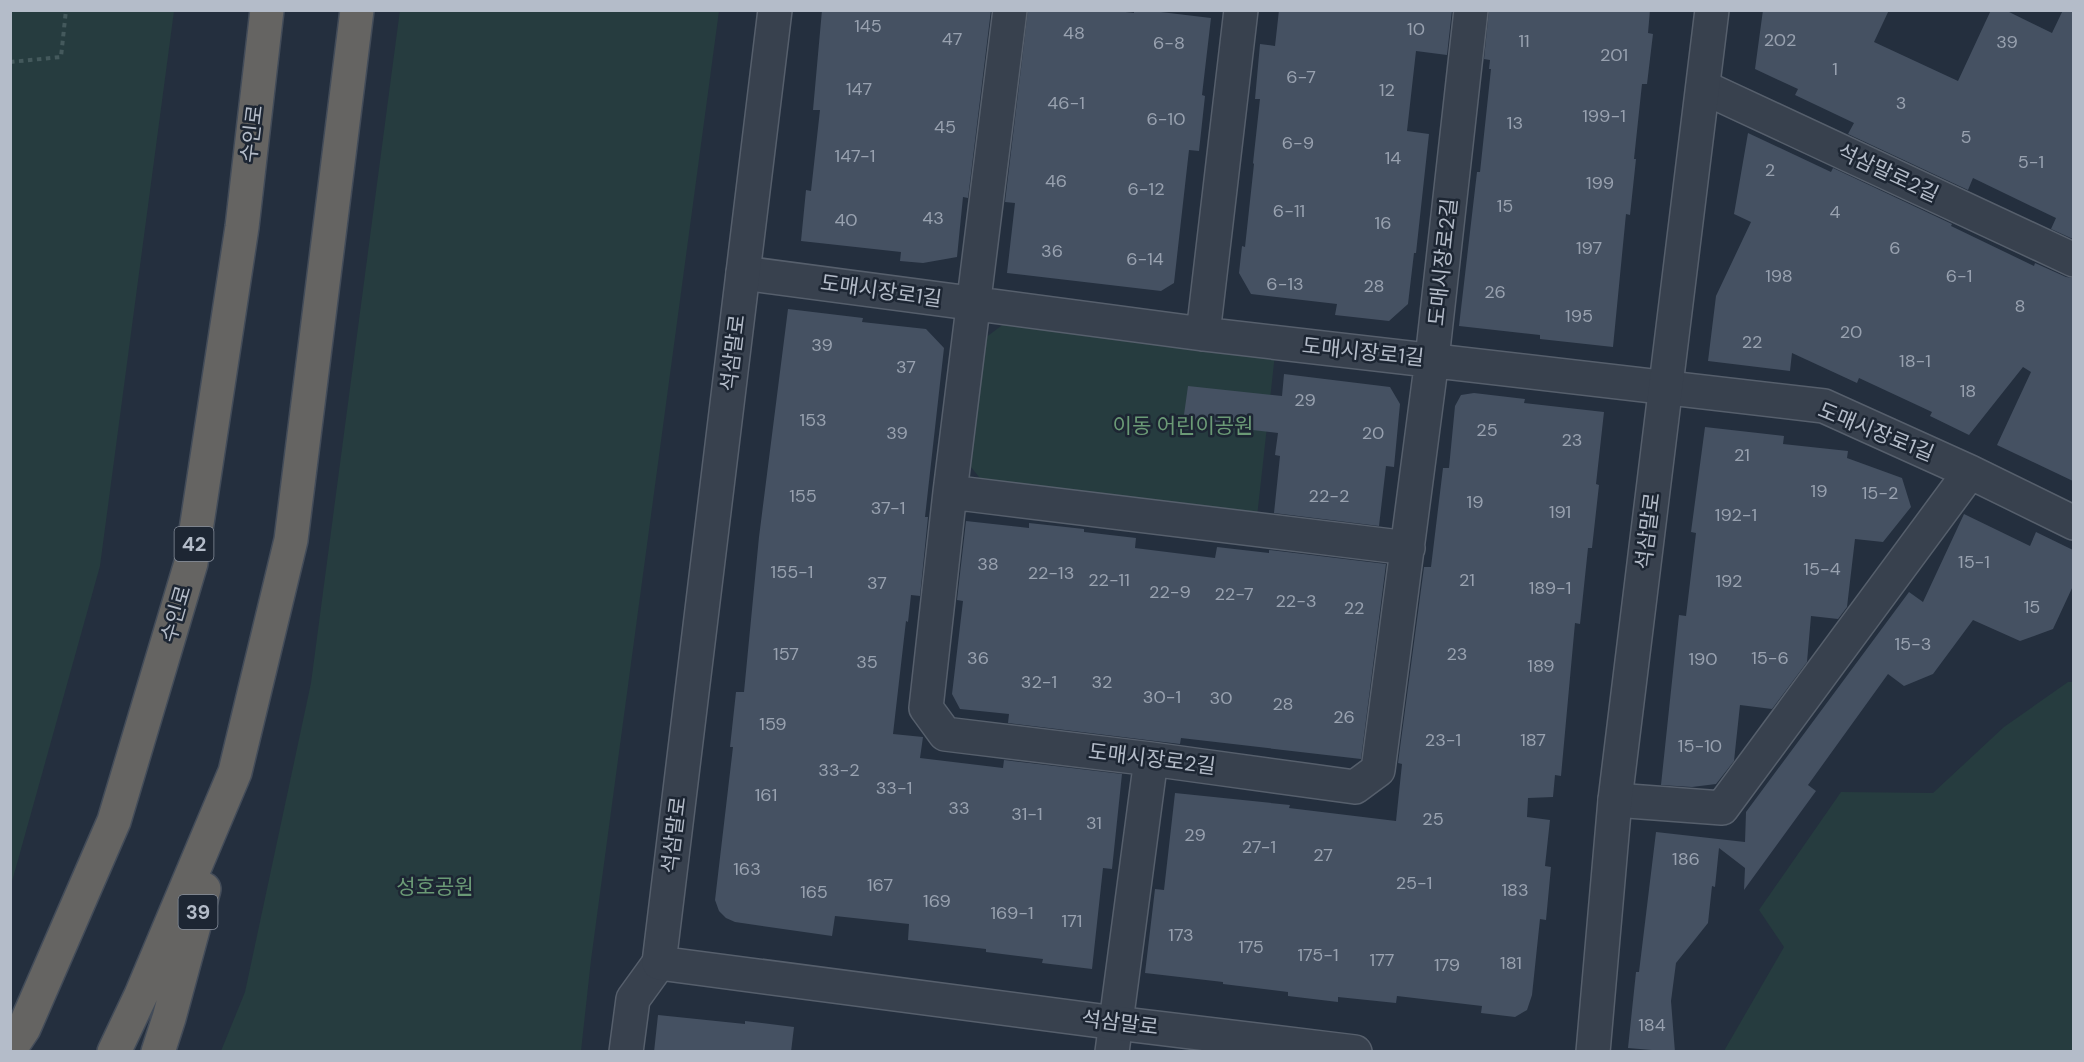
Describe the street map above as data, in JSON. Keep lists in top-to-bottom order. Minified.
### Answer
{"streets":{"highway":["수인로","42","39"],"street":["석삼말로2길","도매시장로2길","도매시장로1길","석삼말로"]},"crossings":[["석삼말로2길","석삼말로"],["도매시장로2길","도매시장로1길"],["도매시장로1길","석삼말로"]],"parks":["이동 어린이공원","성호공원"],"house_numbers":["145","10","48","47","202","11","39","6-8","201","1","6-7","147","12","46-1","3","199-1","6-10","13","45","5","6-9","147-1","14","5-1","2","46","199","6-12","15","6-11","4","43","40","16","197","6","36","6-14","198","6-1","6-13","28","26","8","195","20","22","39","18-1","37","18","29","153","25","39","20","23","21","19","15-2","155","22-2","19","37-1","191","192-1","15-1","38","15-4","155-1","22-13","22-11","21","192","37","189-1","22-9","22-7","22-3","15","22","15-3","157","23","36","15-6","190","35","189","32-1","32","30-1","30","28","26","159","23-1","187","15-10","33-2","33-1","161","33","31-1","25","31","29","27-1","27","186","163","25-1","167","183","165","169","169-1","171","173","175","175-1","177","181","179","184"]}
